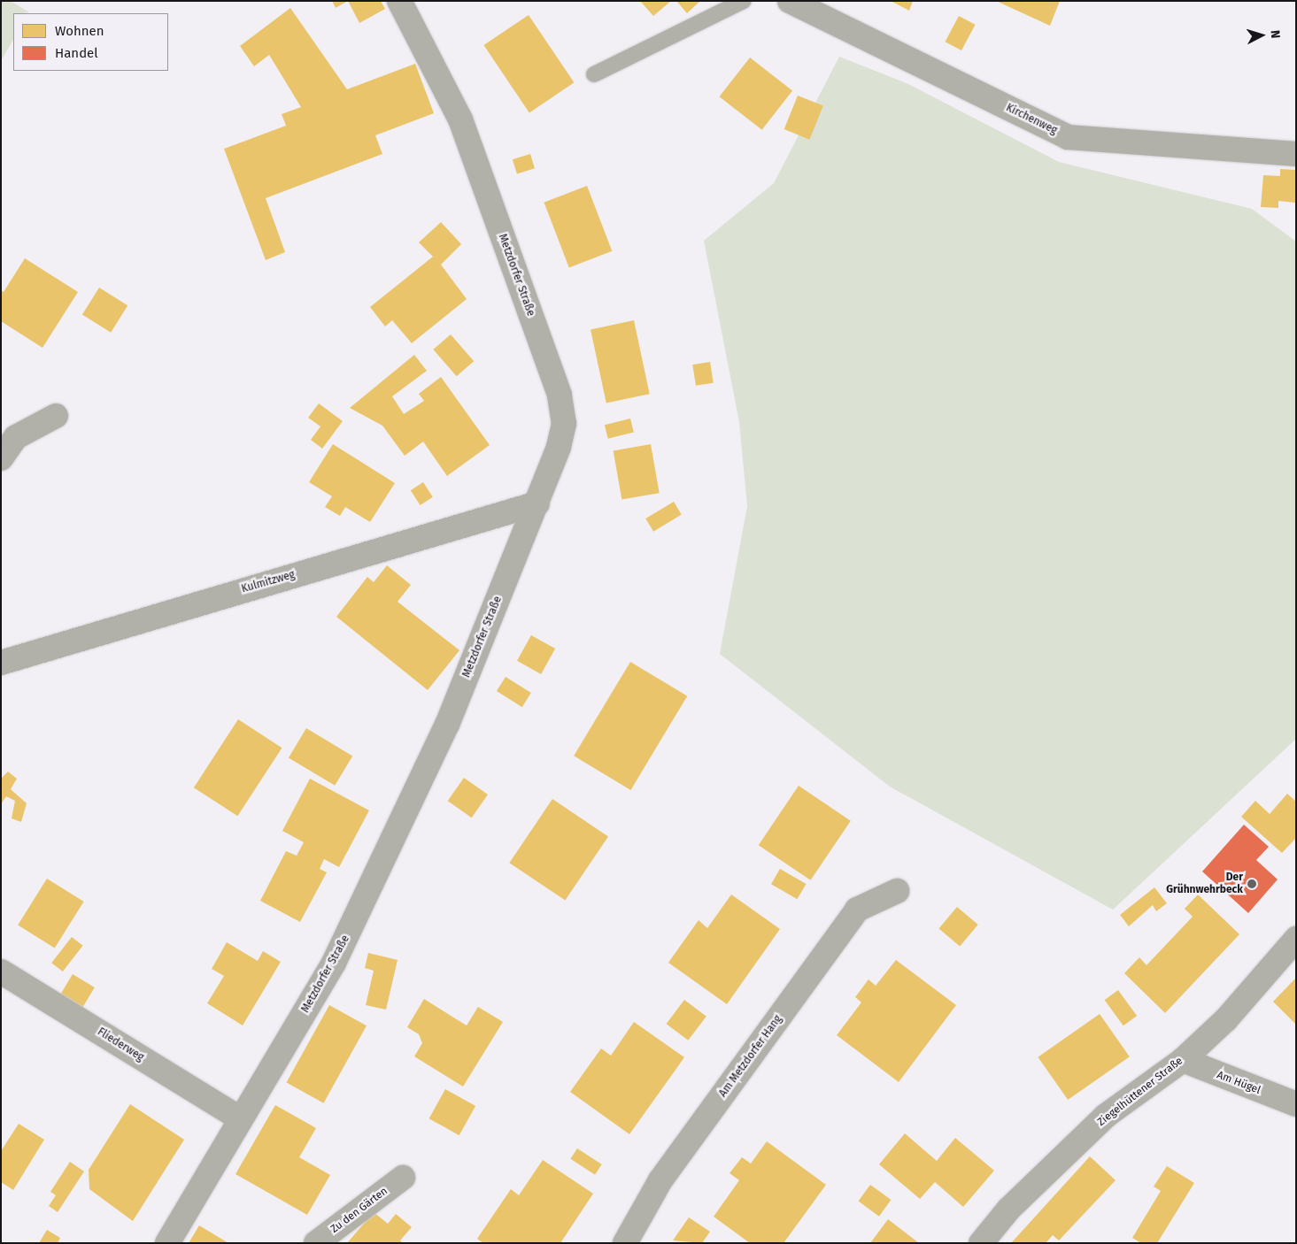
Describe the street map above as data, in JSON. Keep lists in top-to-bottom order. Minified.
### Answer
{"streets":{"street":["Kirchenweg","Metzdorfer Straße","Kulmitzweg","Fliederweg","Am Metzdorfer Hang","Am Hügel","Ziegelhüttener Straße","Zu den Gärten"]},"crossings":[["Metzdorfer Straße","Kulmitzweg"],["Metzdorfer Straße","Fliederweg"],["Am Hügel","Ziegelhüttener Straße"]],"places":["Der Grühnwehrbeck"],"legend":["Wohnen","Handel"],"north":"right"}
